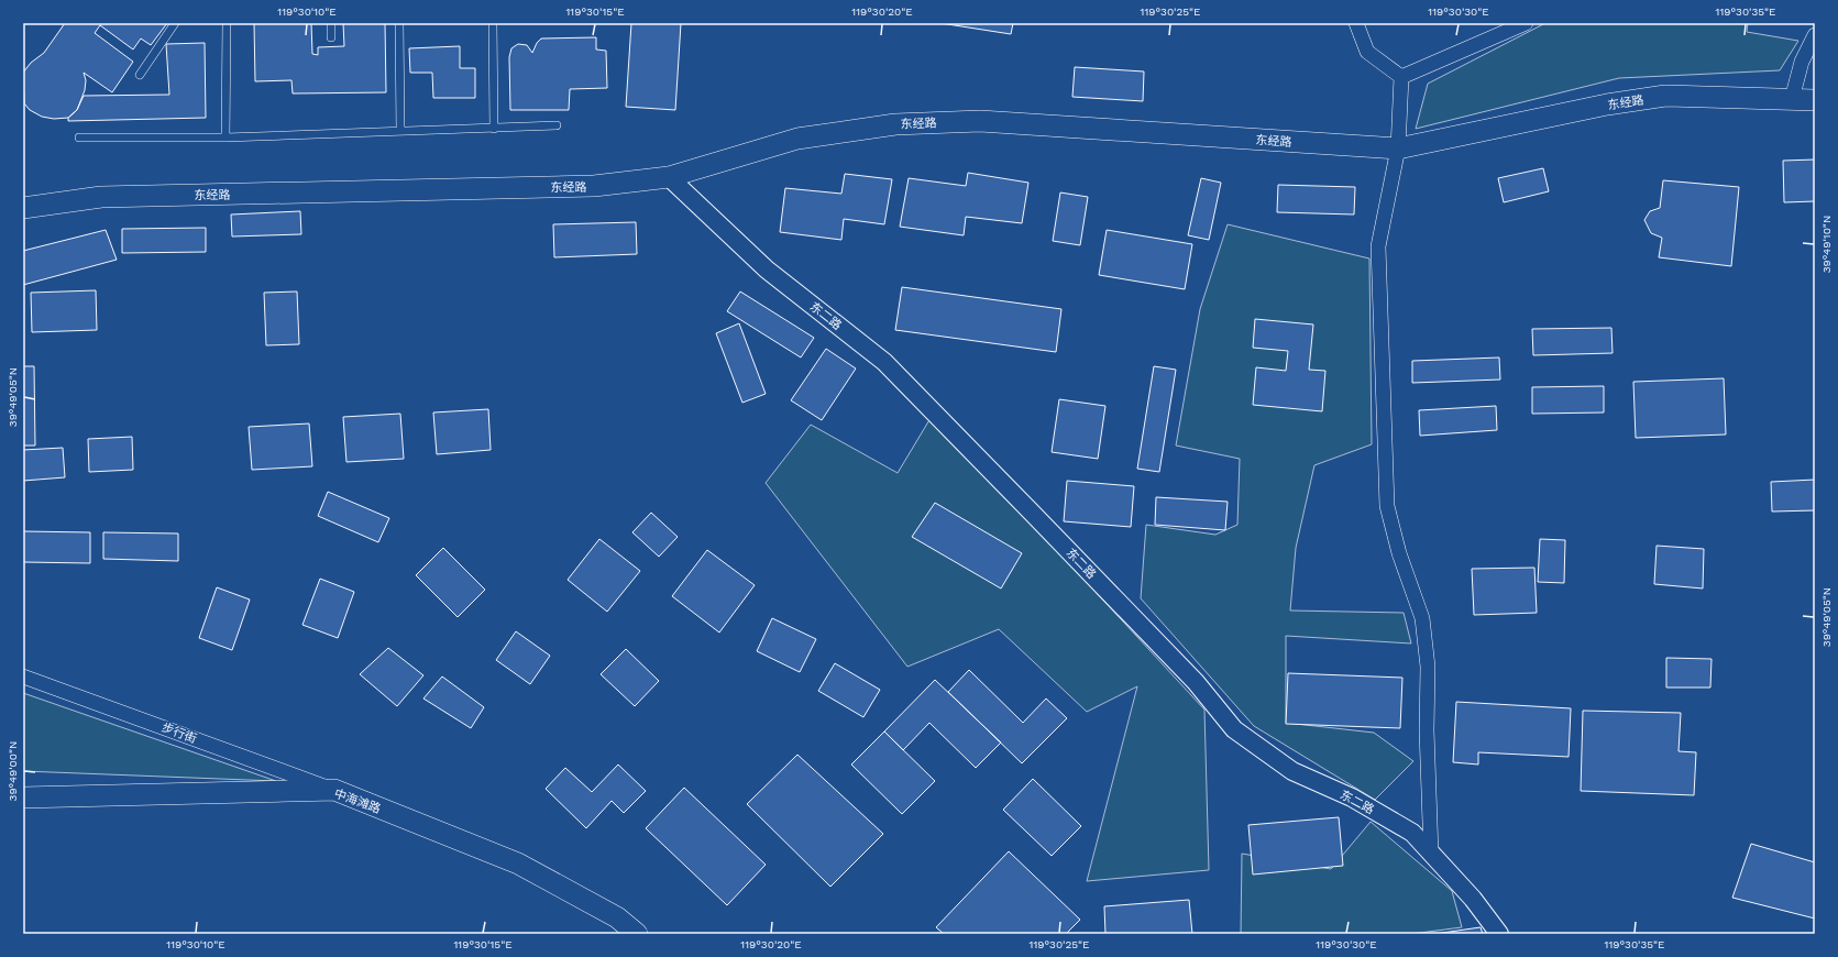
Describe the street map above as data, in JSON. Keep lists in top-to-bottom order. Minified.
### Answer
{"streets":{"main road":["东经路","中海滩路"],"street":["东二路","步行街"]},"crossings":[["东经路","东二路"],["步行街","中海滩路"]],"coordinates":["119°30'10\"E","119°30'15\"E","119°30'20\"E","119°30'25\"E","119°30'30\"E","119°30'35\"E","39°49'10\"N","39°49'05\"N","39°49'00\"N"]}
